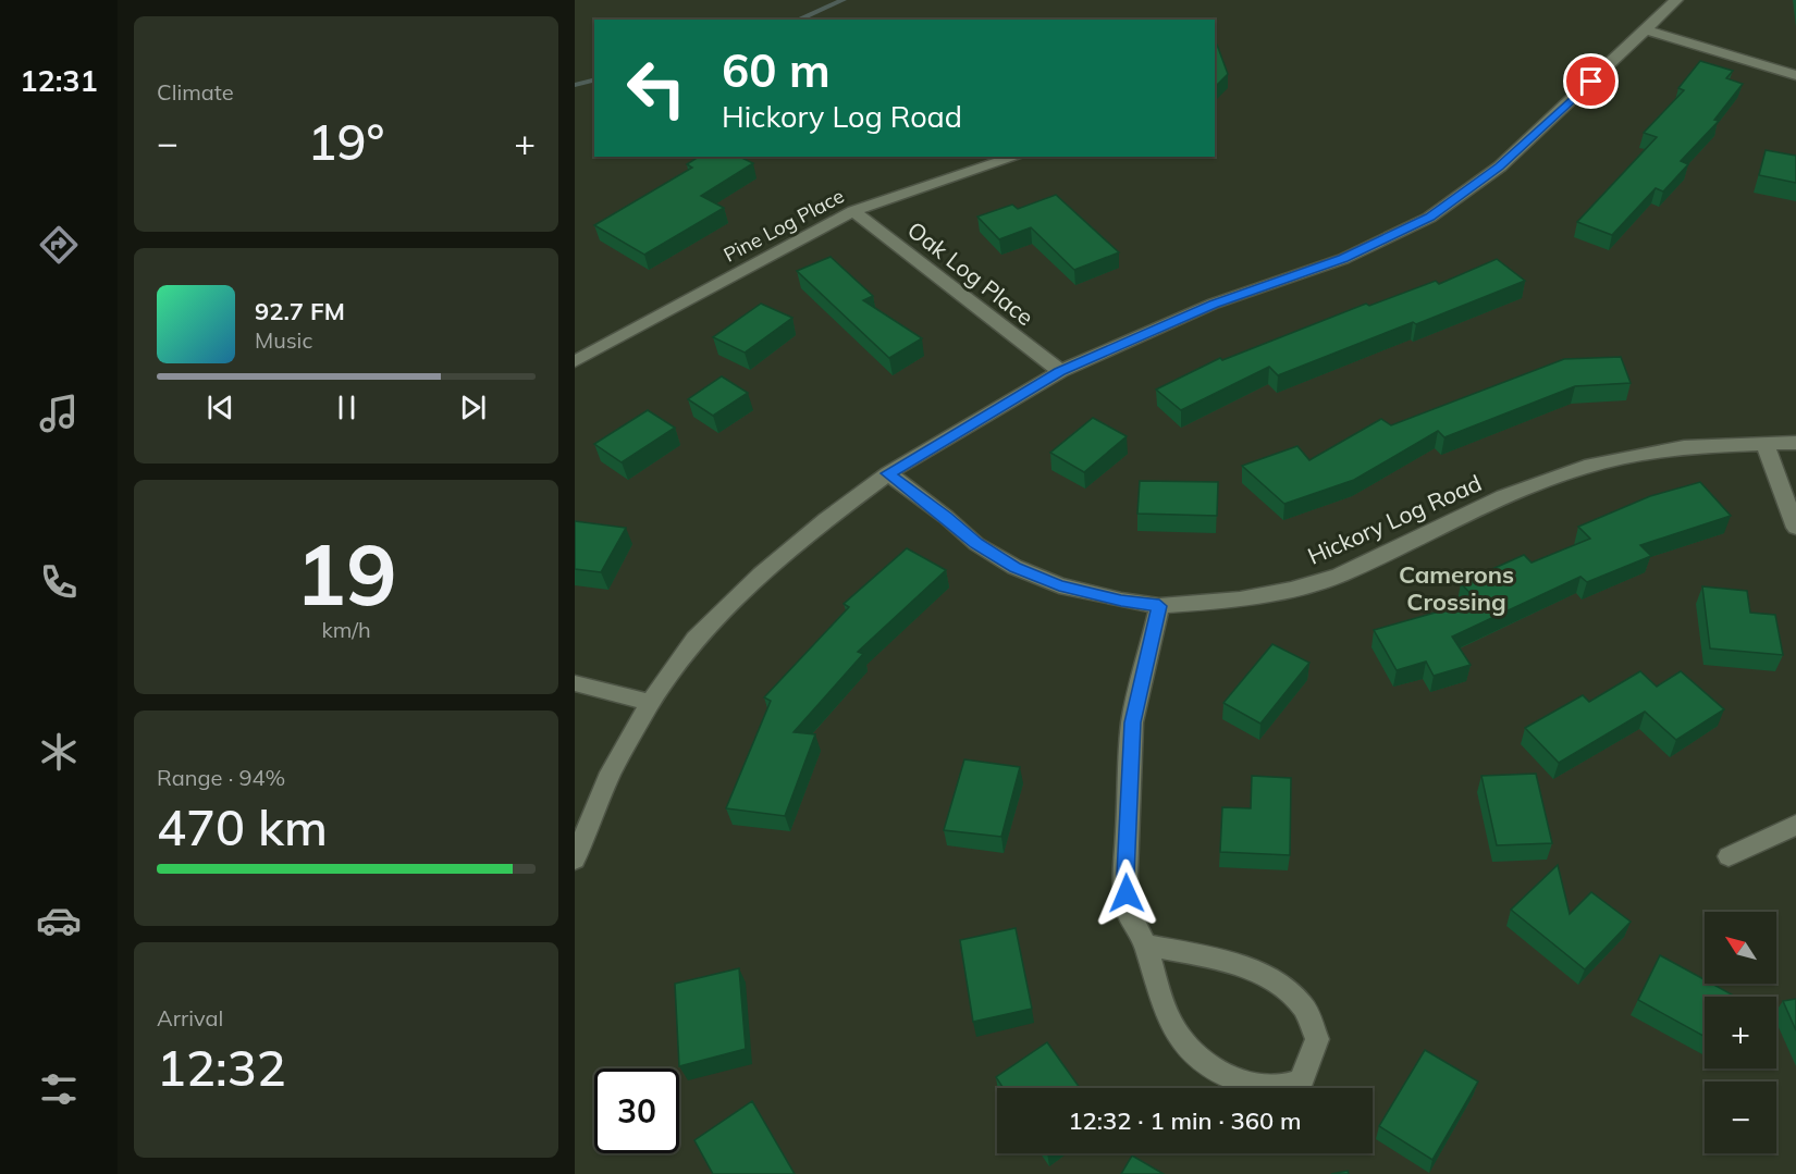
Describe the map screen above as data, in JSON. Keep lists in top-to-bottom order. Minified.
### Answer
{"streets":{"street":["Pine Log Place","Oak Log Place","Hickory Log Road"]},"crossings":[["Pine Log Place","Oak Log Place"]],"districts":["Camerons Crossing"],"north":"top left","page":{"tabs":"12:31","tile":["Climate",["19","km/h"],["Range · 94%","470 km"],["Arrival","12:32"]],"turn":["60 m","Hickory Log Road"],"heat":["−","19°","+"],"song":["92.7 FM","Music"],"map_buttons":["+","−"],"limit":"30","trip":"12:32 · 1 min · 360 m"}}
